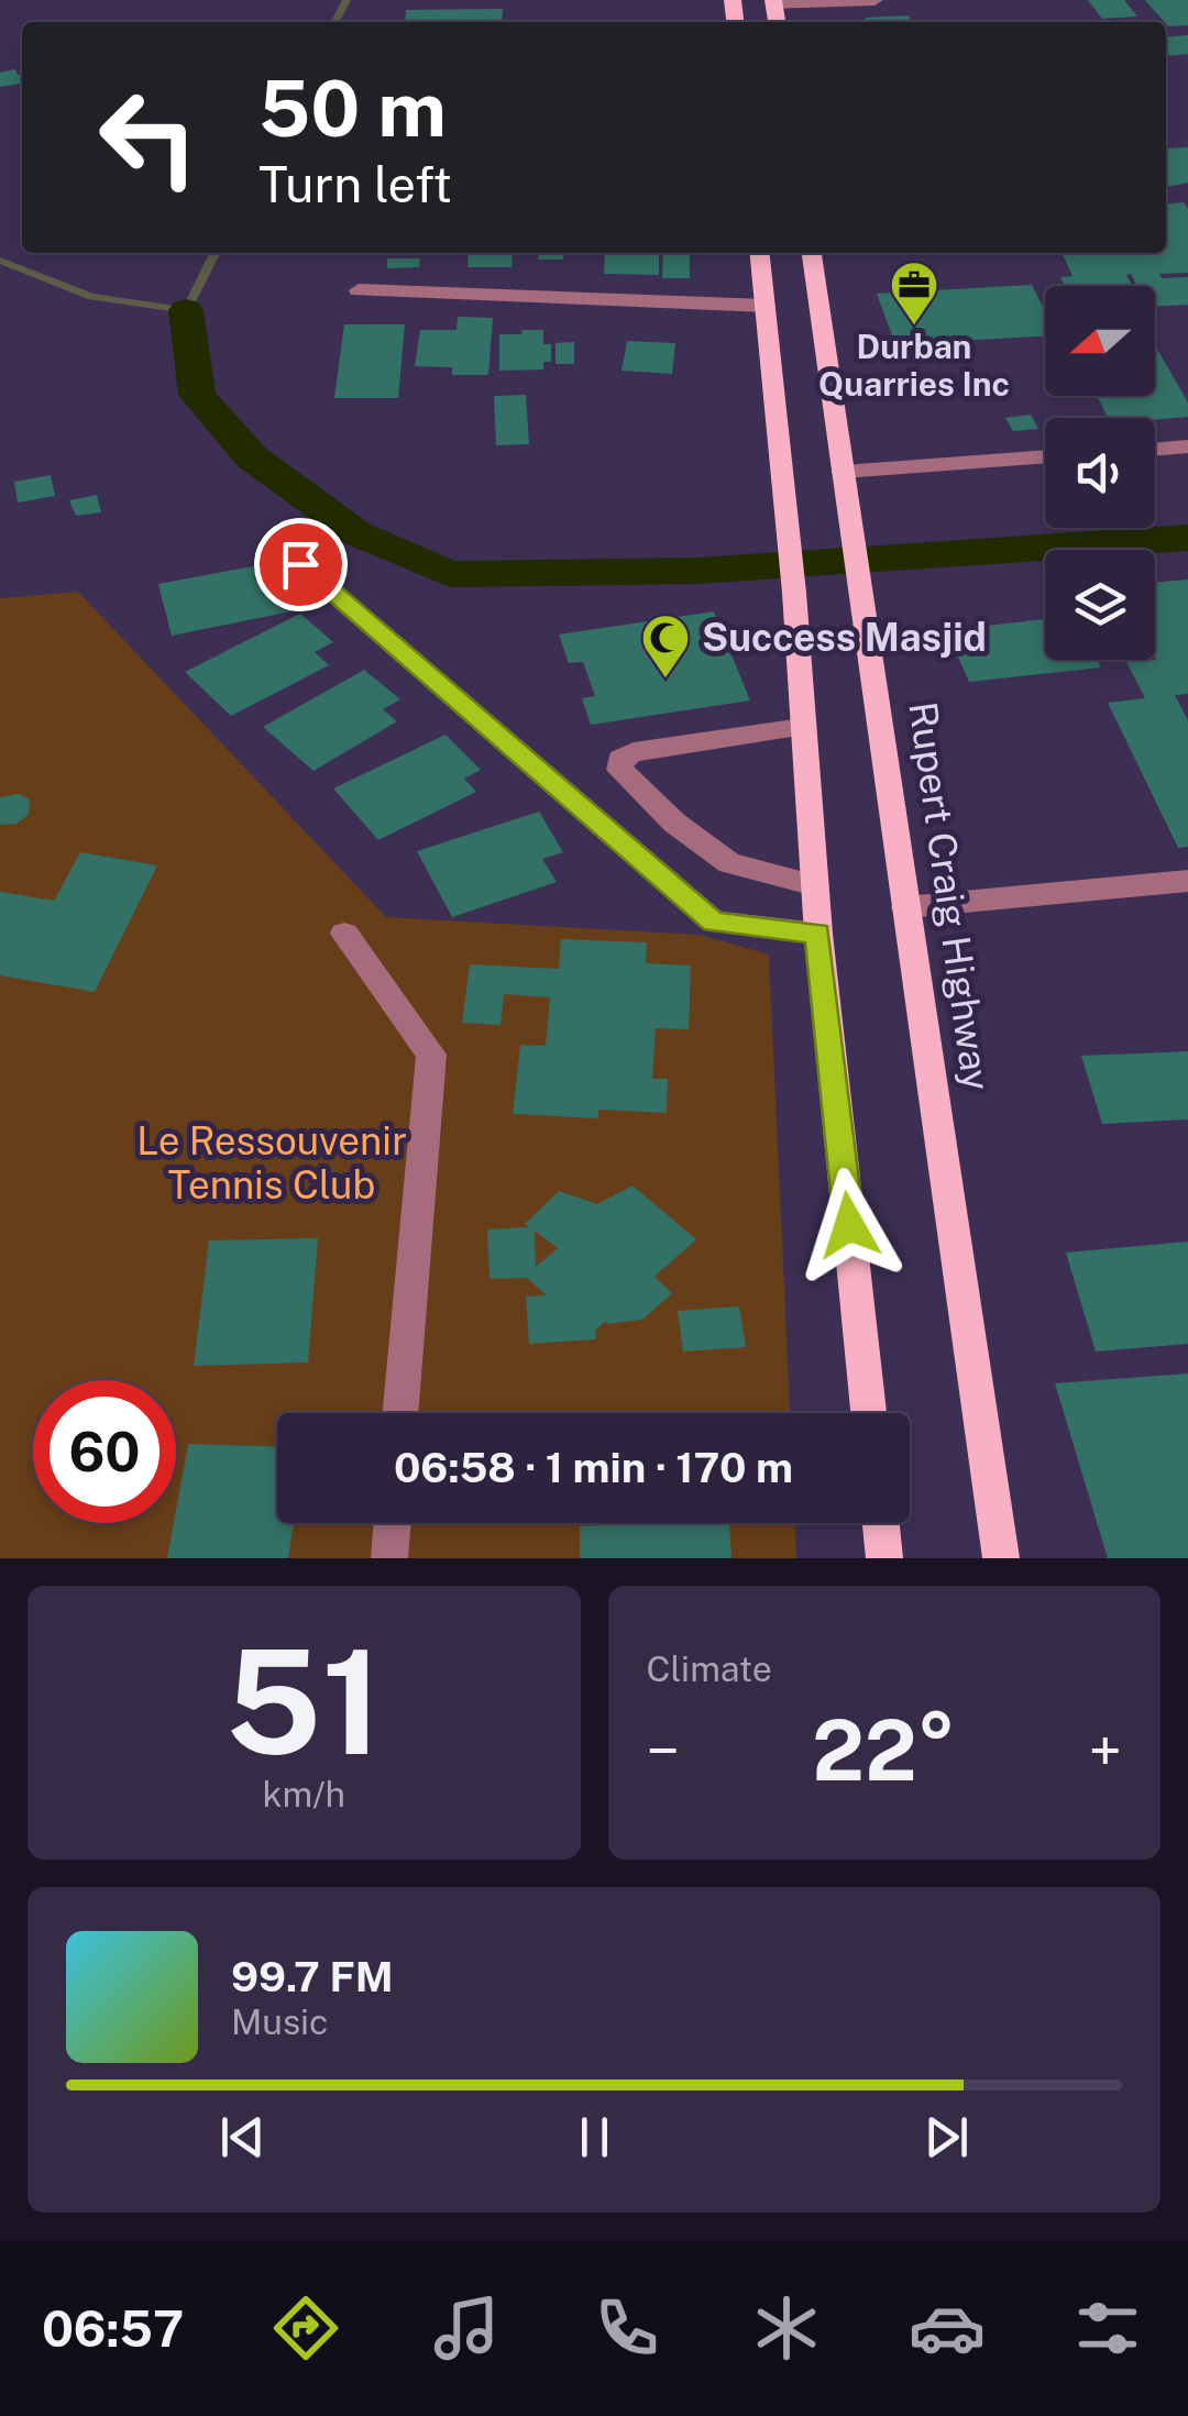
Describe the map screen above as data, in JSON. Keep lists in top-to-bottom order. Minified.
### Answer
{"streets":{"main road":["Rupert Craig Highway"]},"parks":["Le Ressouvenir Tennis Club"],"places":{"office":["Durban Quarries Inc"],"mosque":["Success Masjid"]},"north":"left","page":{"turn":["50 m","Turn left"],"limit":"60","trip":"06:58 · 1 min · 170 m","tile":[["51","km/h"],"Climate"],"heat":["−","22°","+"],"song":["99.7 FM","Music"],"tabs":"06:57"}}
